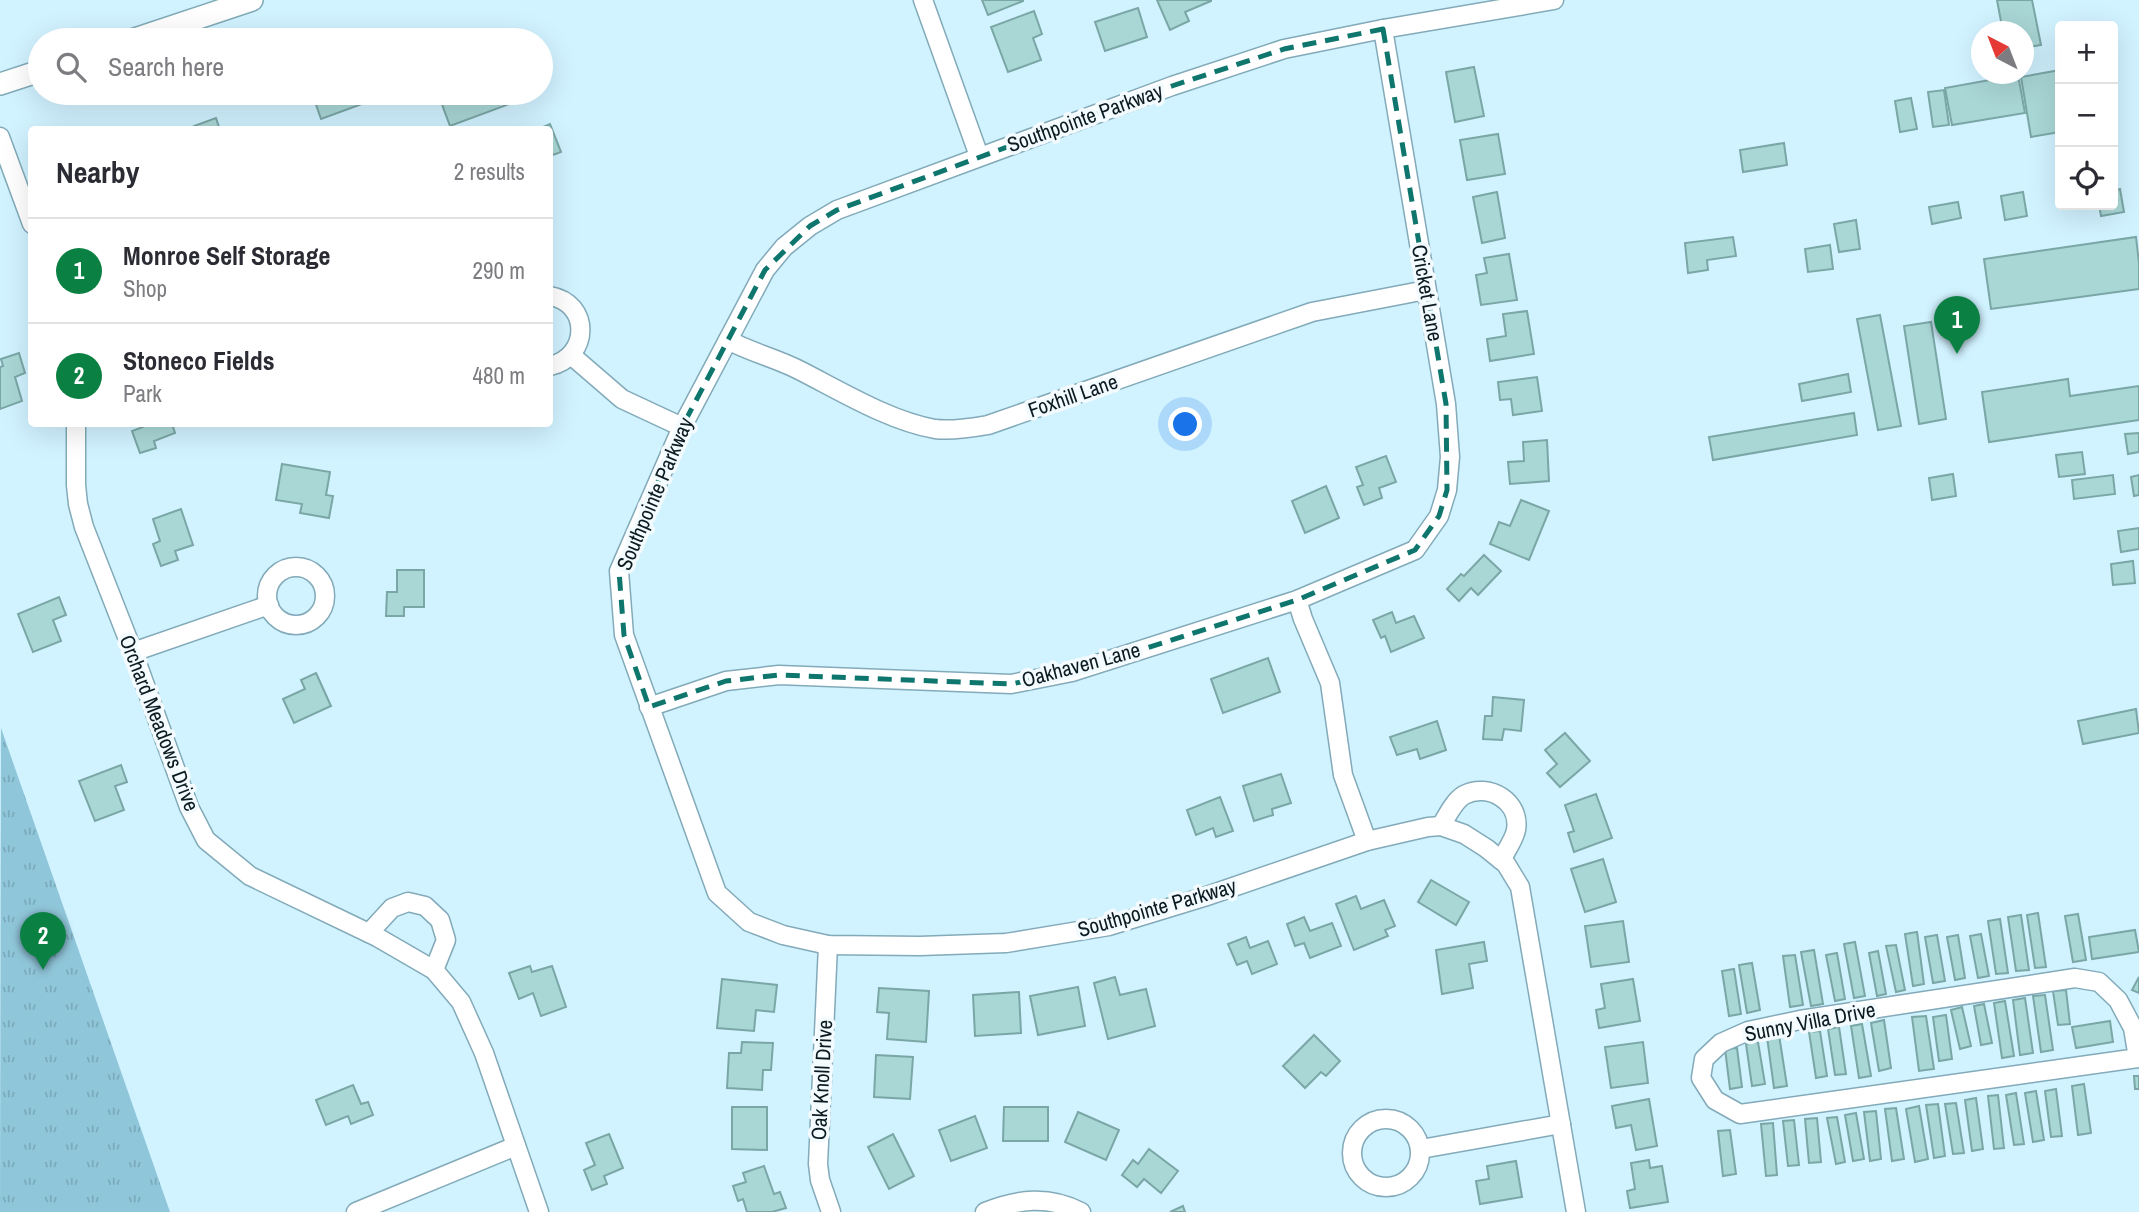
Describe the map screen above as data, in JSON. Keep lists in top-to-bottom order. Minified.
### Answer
{"streets":{"street":["Southpointe Parkway","Cricket Lane","Foxhill Lane","Oakhaven Lane","Orchard Meadows Drive","Sunny Villa Drive","Oak Knoll Drive"]},"crossings":[["Southpointe Parkway","Cricket Lane"],["Southpointe Parkway","Foxhill Lane"],["Southpointe Parkway","Oakhaven Lane"],["Southpointe Parkway","Oak Knoll Drive"],["Cricket Lane","Foxhill Lane"],["Cricket Lane","Oakhaven Lane"]],"north":"top left","page":{"map_buttons":["+","−"],"search":"Search here","heading":["Nearby","2 results"],"list":[{"mark":"1","name":"Monroe Self Storage","note":"Shop","value":"290 m"},{"mark":"2","name":"Stoneco Fields","note":"Park","value":"480 m"}],"pins":["1","2"]}}
